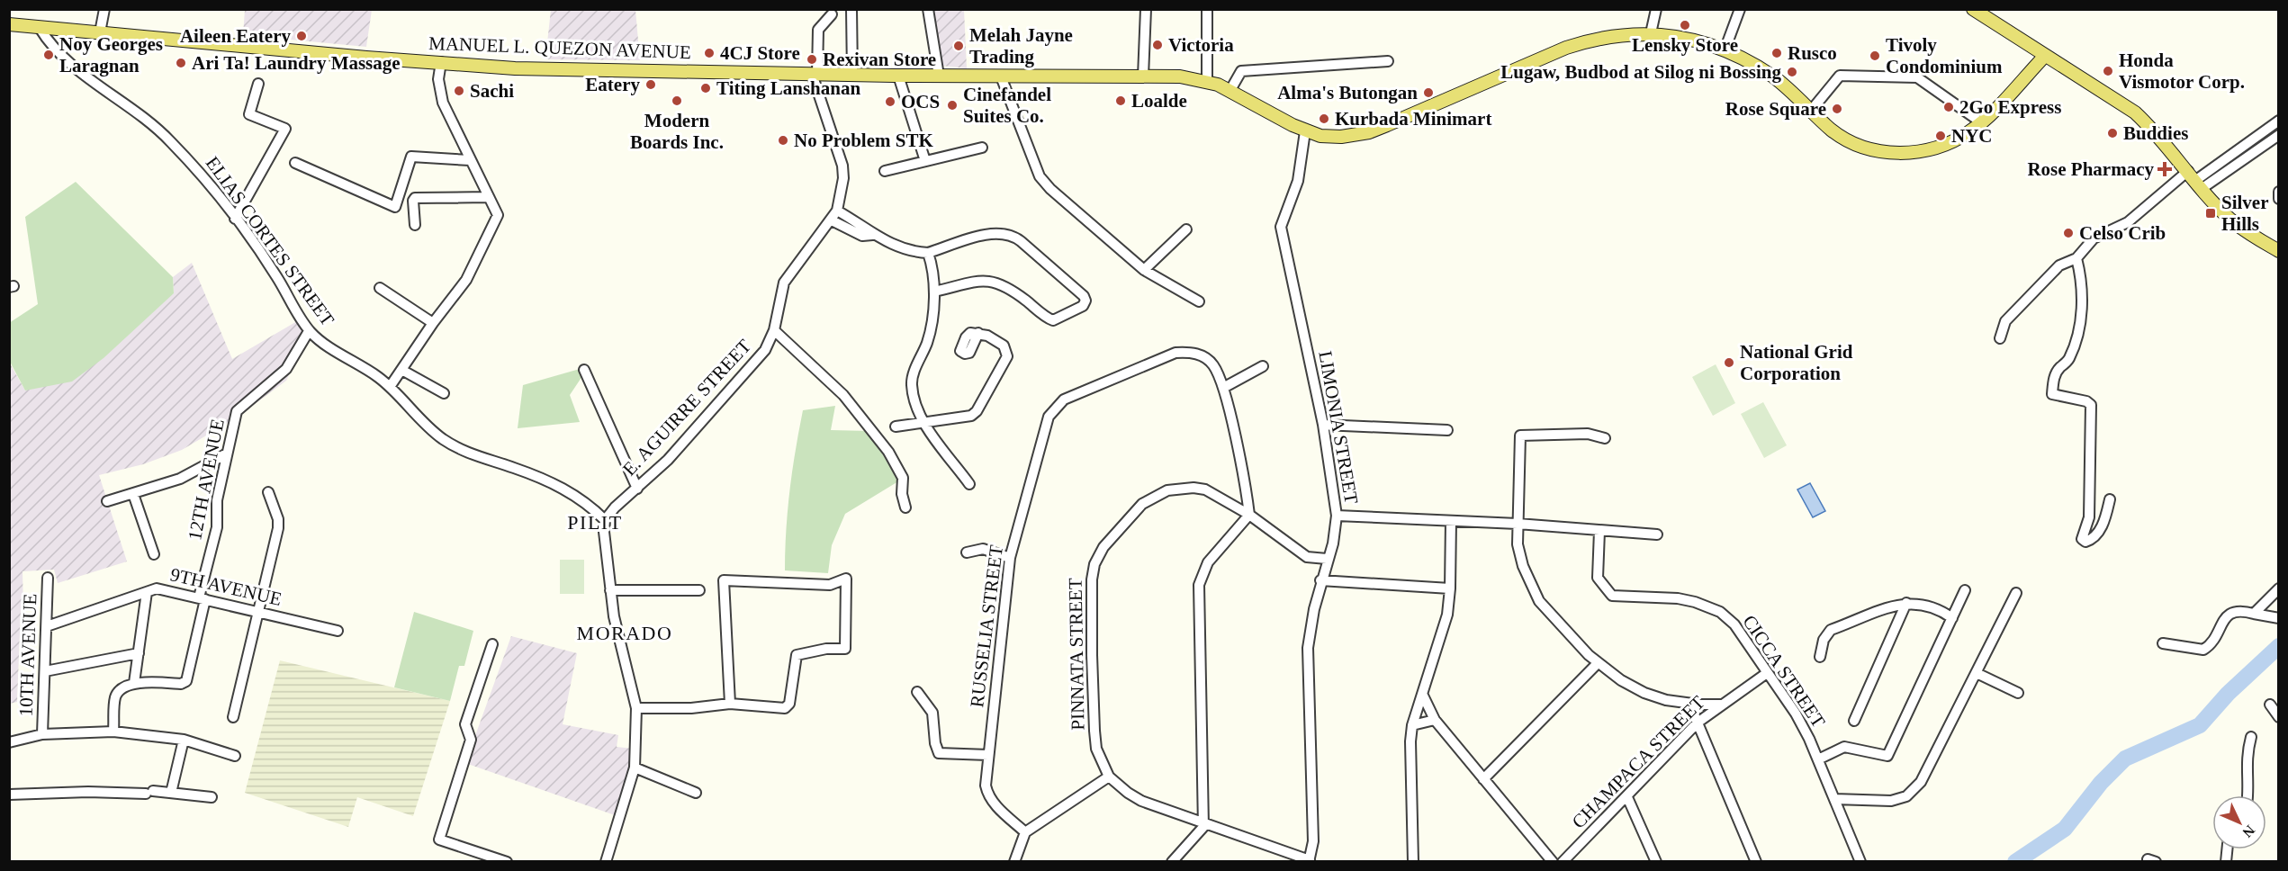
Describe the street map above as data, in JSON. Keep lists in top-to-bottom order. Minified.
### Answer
{"streets":{"main road":["MANUEL L. QUEZON AVENUE"],"street":["ELIAS CORTES STREET","E. AGUIRRE STREET","LIMONIA STREET","12TH AVENUE","9TH AVENUE","RUSSELIA STREET","PINNATA STREET","10TH AVENUE","CICCA STREET","CHAMPACA STREET"]},"crossings":[["MANUEL L. QUEZON AVENUE","ELIAS CORTES STREET"],["MANUEL L. QUEZON AVENUE","E. AGUIRRE STREET"],["MANUEL L. QUEZON AVENUE","LIMONIA STREET"],["ELIAS CORTES STREET","E. AGUIRRE STREET"],["ELIAS CORTES STREET","12TH AVENUE"],["LIMONIA STREET","PINNATA STREET"],["12TH AVENUE","9TH AVENUE"],["9TH AVENUE","10TH AVENUE"],["RUSSELIA STREET","PINNATA STREET"],["CICCA STREET","CHAMPACA STREET"]],"districts":["PILIT","MORADO"],"places":{"other":["Lensky Store","Aileen Eatery","Victoria","Melah Jayne Trading","4CJ Store","Rusco","Noy Georges Laragnan","Tivoly Condominium","Rexivan Store","Ari Ta! Laundry Massage","Honda Vismotor Corp.","Lugaw, Budbod at Silog ni Bossing","Eatery","Titing Lanshanan","Sachi","Alma's Butongan","Modern Boards Inc.","Loalde","OCS","Cinefandel Suites Co.","2Go Express","Rose Square","Kurbada Minimart","Buddies","NYC","No Problem STK","Celso Crib","National Grid Corporation"],"health":["Rose Pharmacy"],"transit":["Silver Hills"]},"north":"bottom right"}
